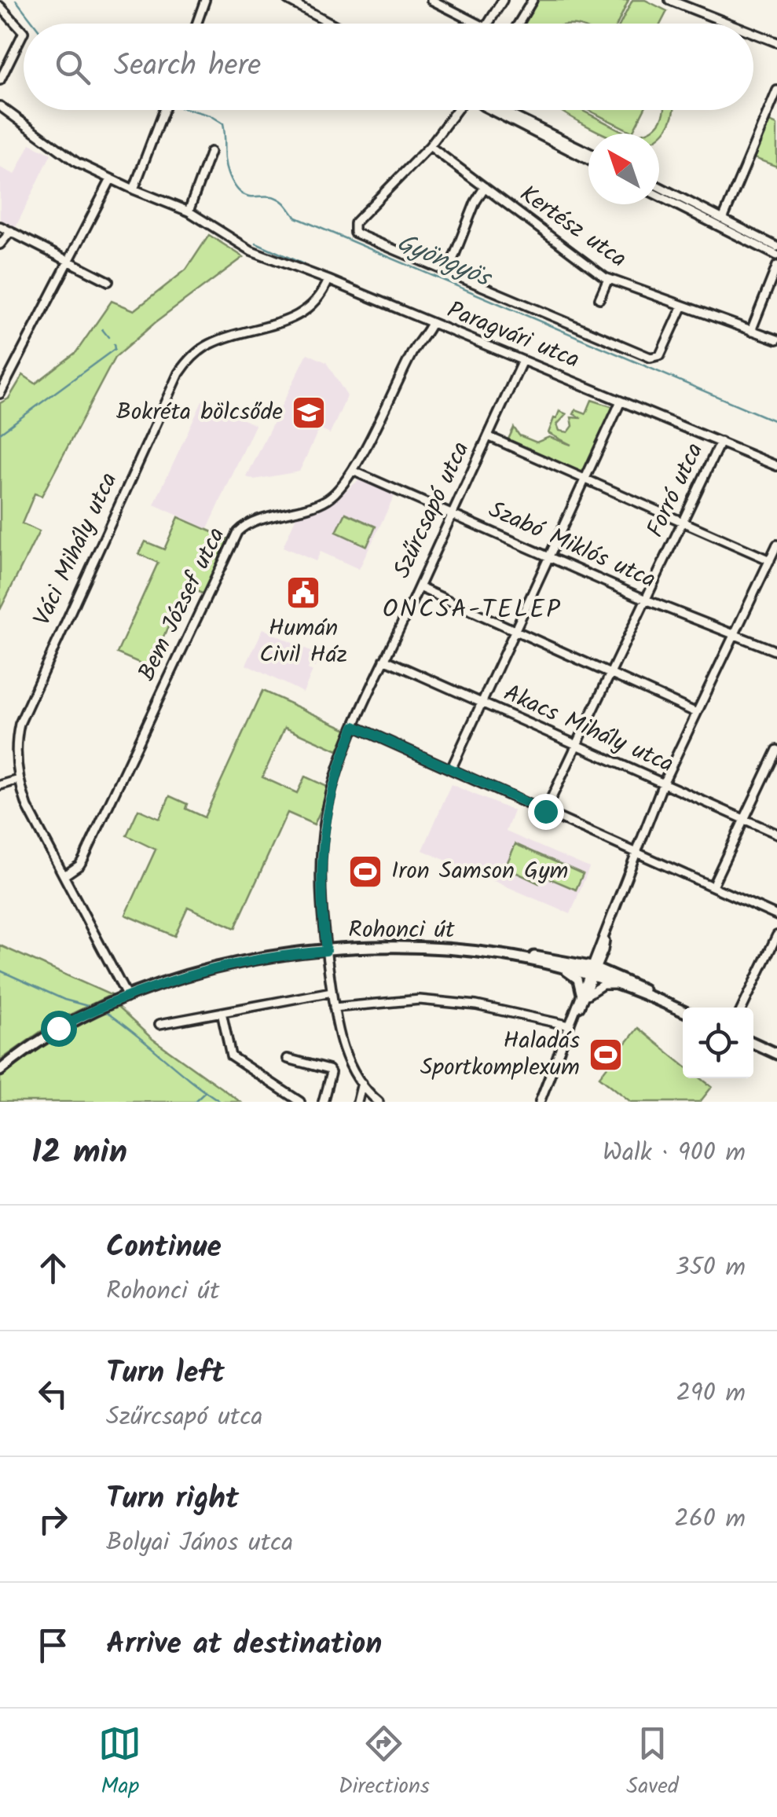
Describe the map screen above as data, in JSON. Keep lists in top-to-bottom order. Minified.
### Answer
{"streets":{"main road":["Rohonci út"],"street":["Kertész utca","Paragvári utca","Forró utca","Szűrcsapó utca","Szabó Miklós utca","Váci Mihály utca","Bem József utca","Akacs Mihály utca"]},"crossings":[["Paragvári utca","Forró utca"],["Paragvári utca","Szűrcsapó utca"],["Paragvári utca","Váci Mihály utca"],["Paragvári utca","Bem József utca"],["Forró utca","Szabó Miklós utca"],["Forró utca","Akacs Mihály utca"],["Szűrcsapó utca","Szabó Miklós utca"],["Szűrcsapó utca","Akacs Mihály utca"],["Szűrcsapó utca","Rohonci út"],["Szabó Miklós utca","Bem József utca"],["Váci Mihály utca","Bem József utca"],["Váci Mihály utca","Rohonci út"]],"districts":["ONCSA-TELEP"],"water":["Gyöngyös"],"places":{"school or university":["Bokréta bölcsőde"],"public building":["Humán Civil Ház"],"sports":["Iron Samson Gym","Haladás Sportkomplexum"]},"north":"top left","page":{"search":"Search here","heading":["12 min","Walk · 900 m"],"list":[["Continue","Rohonci út","350 m"],["Turn left","Szűrcsapó utca","290 m"],["Turn right","Bolyai János utca","260 m"],"Arrive at destination"],"nav":["Map","Directions","Saved"]}}
